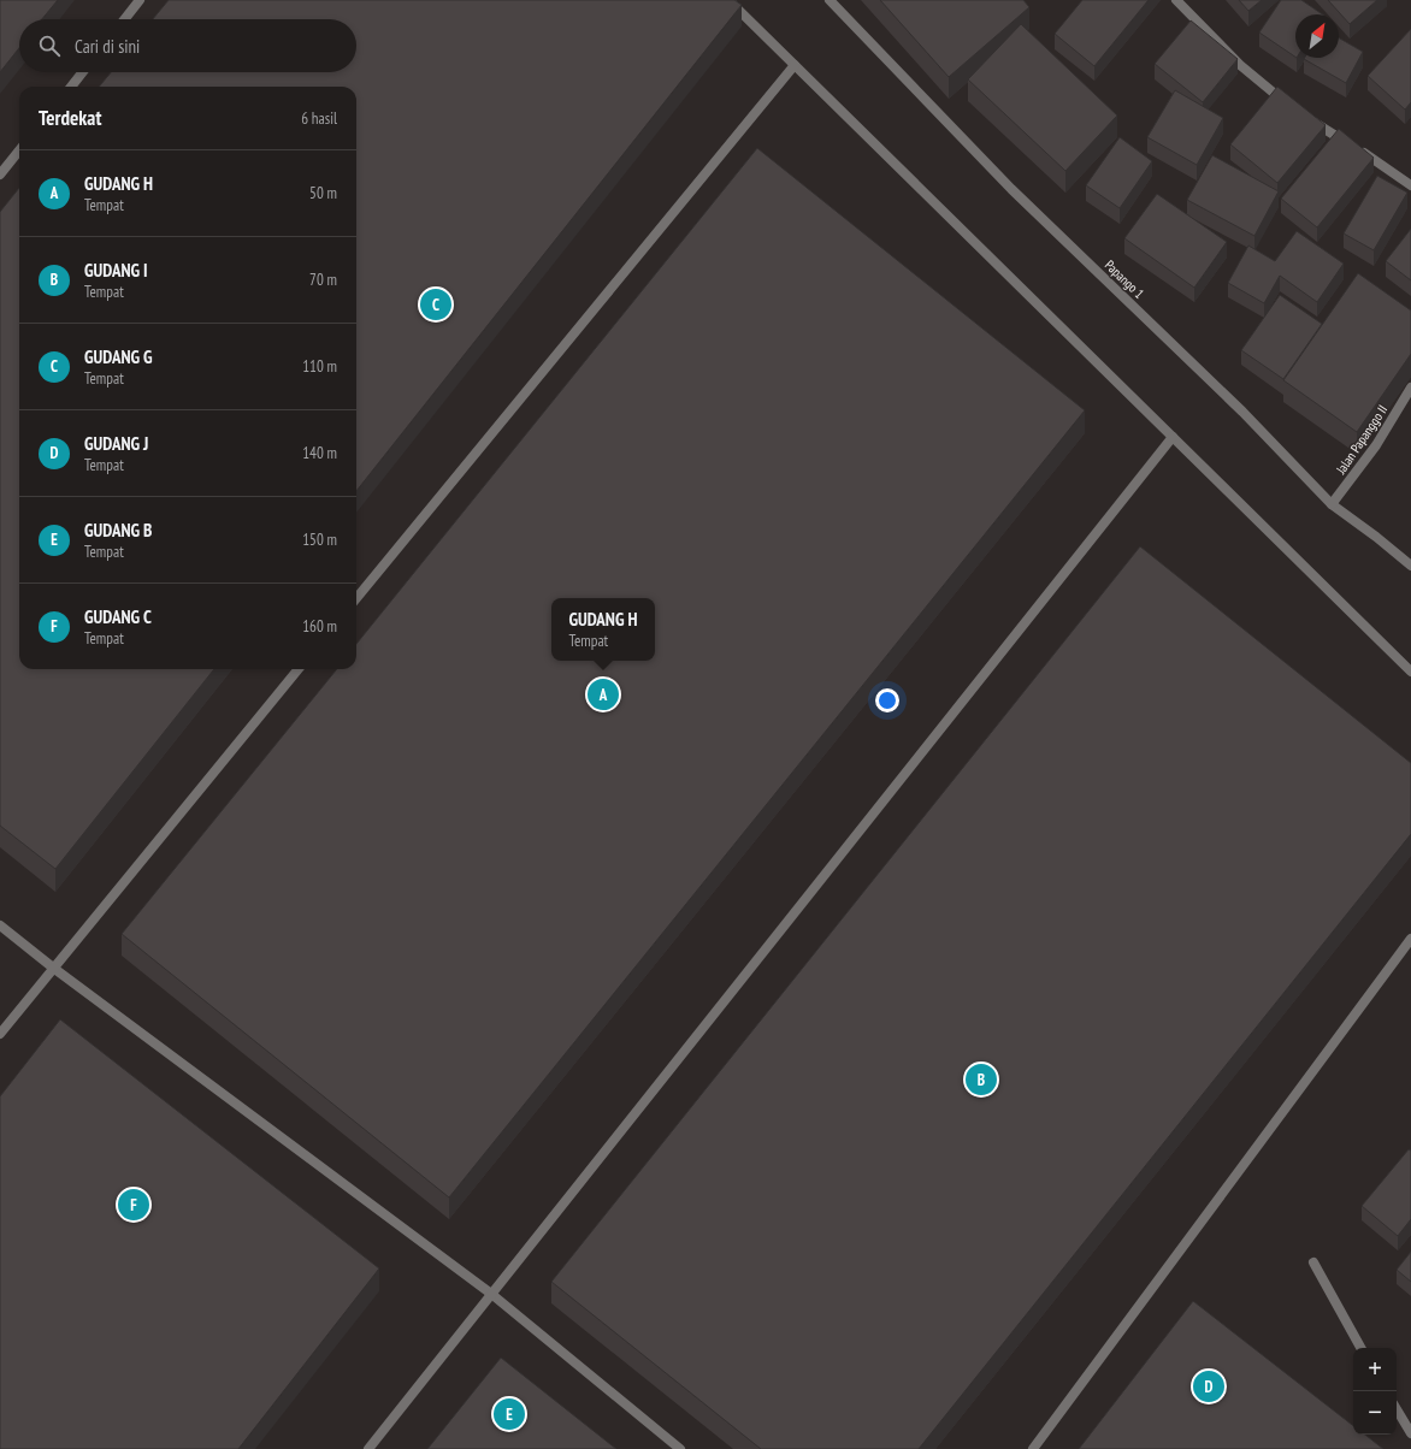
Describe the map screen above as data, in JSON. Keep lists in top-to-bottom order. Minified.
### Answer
{"streets":{"street":["Papango 1","Jalan Papanggo II"]},"crossings":[["Papango 1","Jalan Papanggo II"]],"north":"top right","page":{"search":"Cari di sini","heading":["Terdekat","6 hasil"],"list":[{"mark":"A","name":"GUDANG H","note":"Tempat","value":"50 m"},{"mark":"B","name":"GUDANG I","note":"Tempat","value":"70 m"},{"mark":"C","name":"GUDANG G","note":"Tempat","value":"110 m"},{"mark":"D","name":"GUDANG J","note":"Tempat","value":"140 m"},{"mark":"E","name":"GUDANG B","note":"Tempat","value":"150 m"},{"mark":"F","name":"GUDANG C","note":"Tempat","value":"160 m"}],"pins":["C","A","B","F","D","E"],"popup":["GUDANG H","Tempat"],"map_buttons":["+","−"]}}
